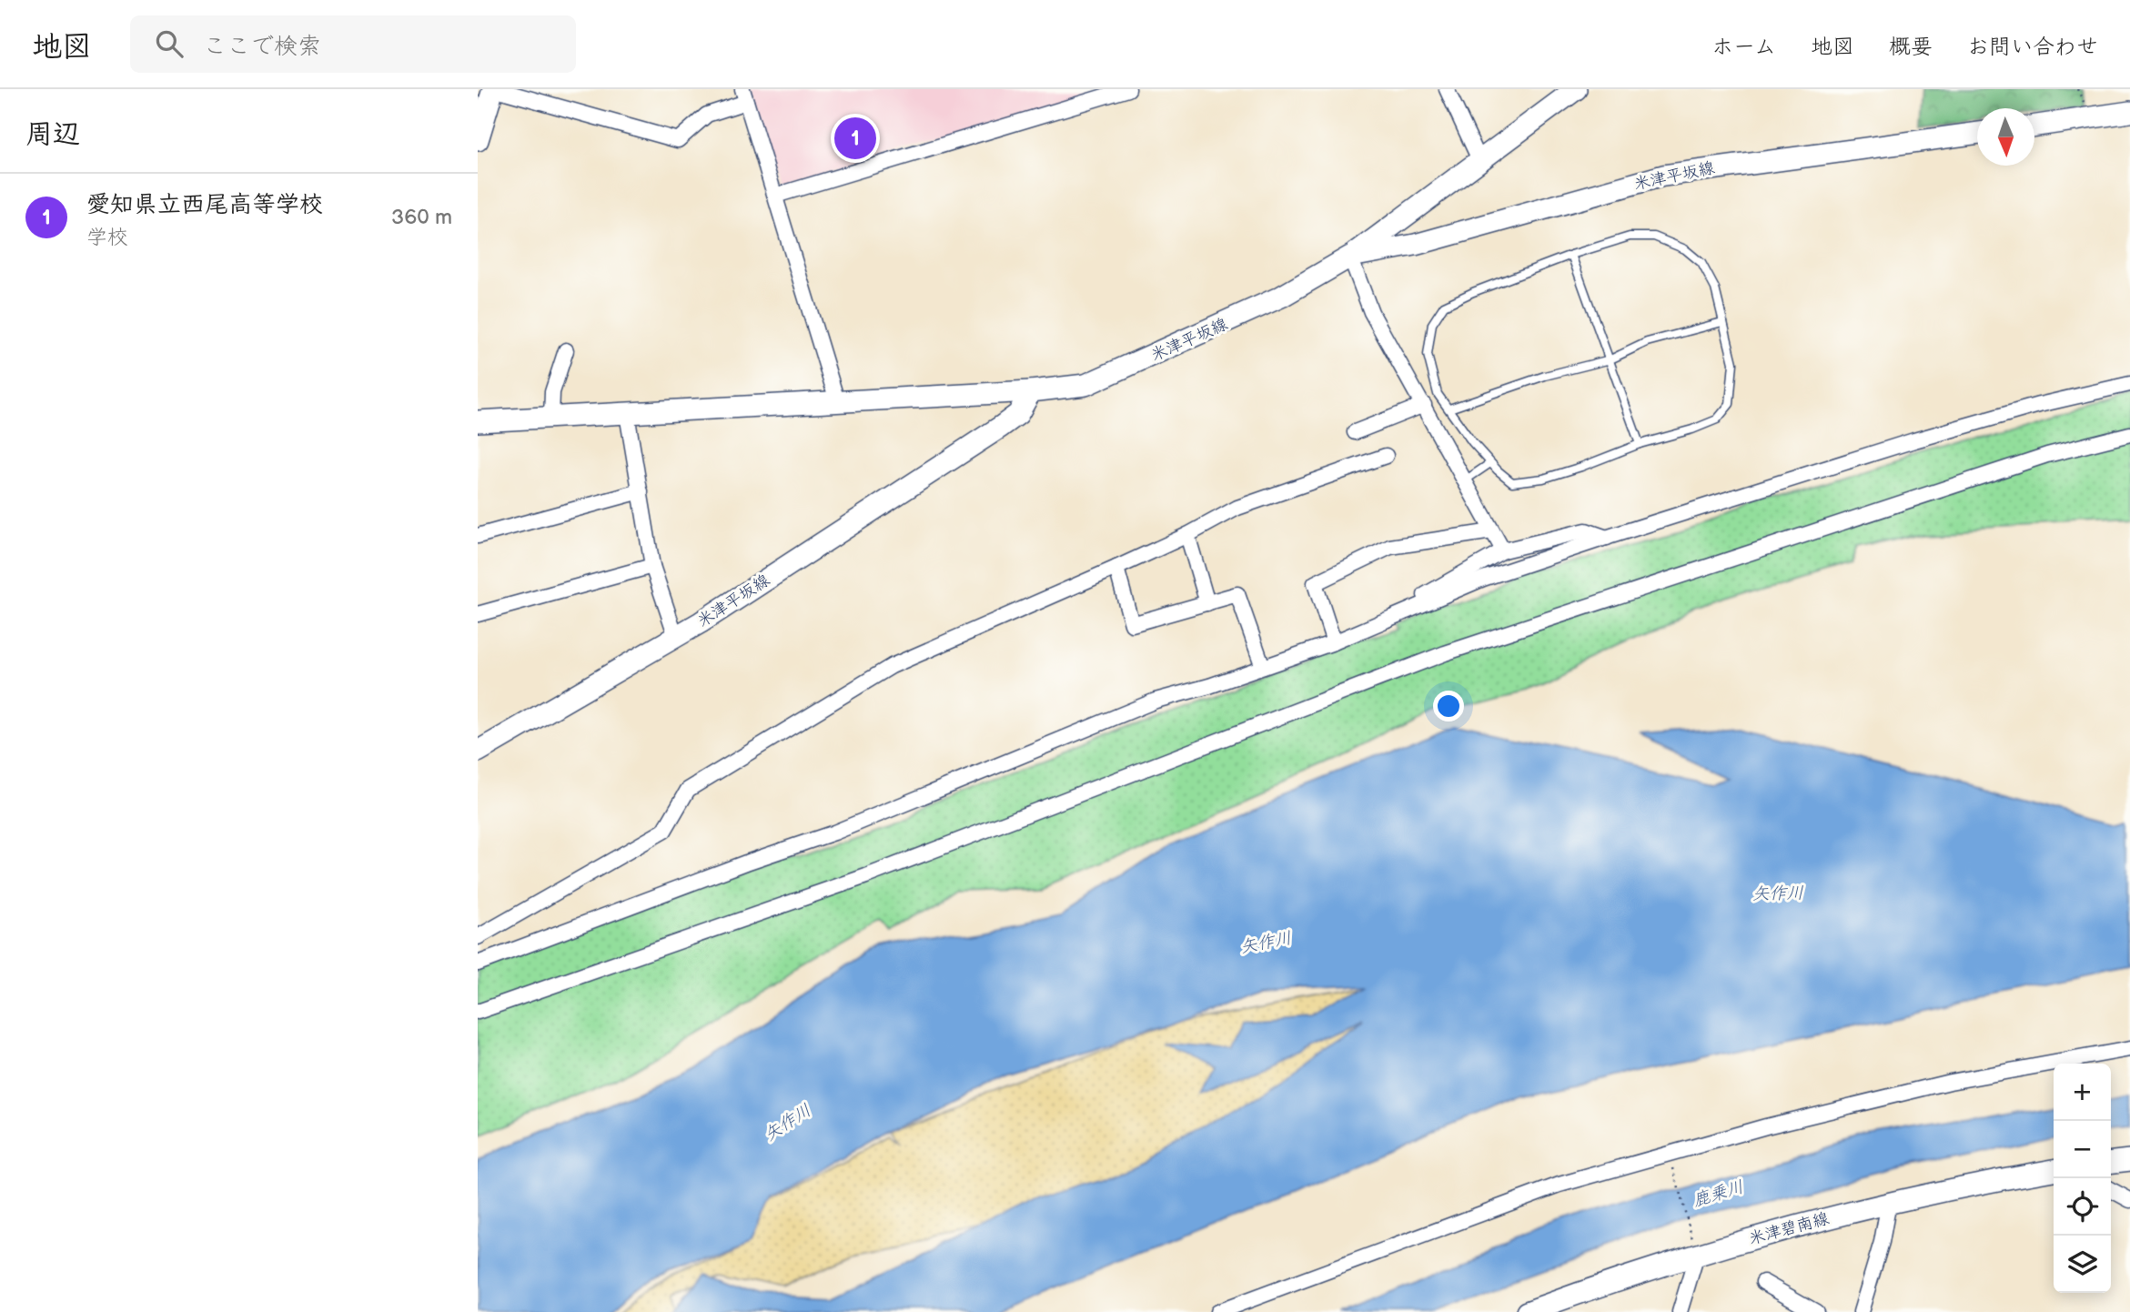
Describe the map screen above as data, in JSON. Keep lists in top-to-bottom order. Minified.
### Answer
{"streets":{"main road":["米津平坂線","米津碧南線"]},"water":["矢作川","鹿乗川"],"north":"bottom","page":{"header":"地図","search":"ここで検索","nav":["ホーム","地図","概要","お問い合わせ"],"heading":"周辺","pins":"1","list":[{"mark":"1","name":"愛知県立西尾高等学校","note":"学校","value":"360 m"}],"map_buttons":["+","−"]}}
